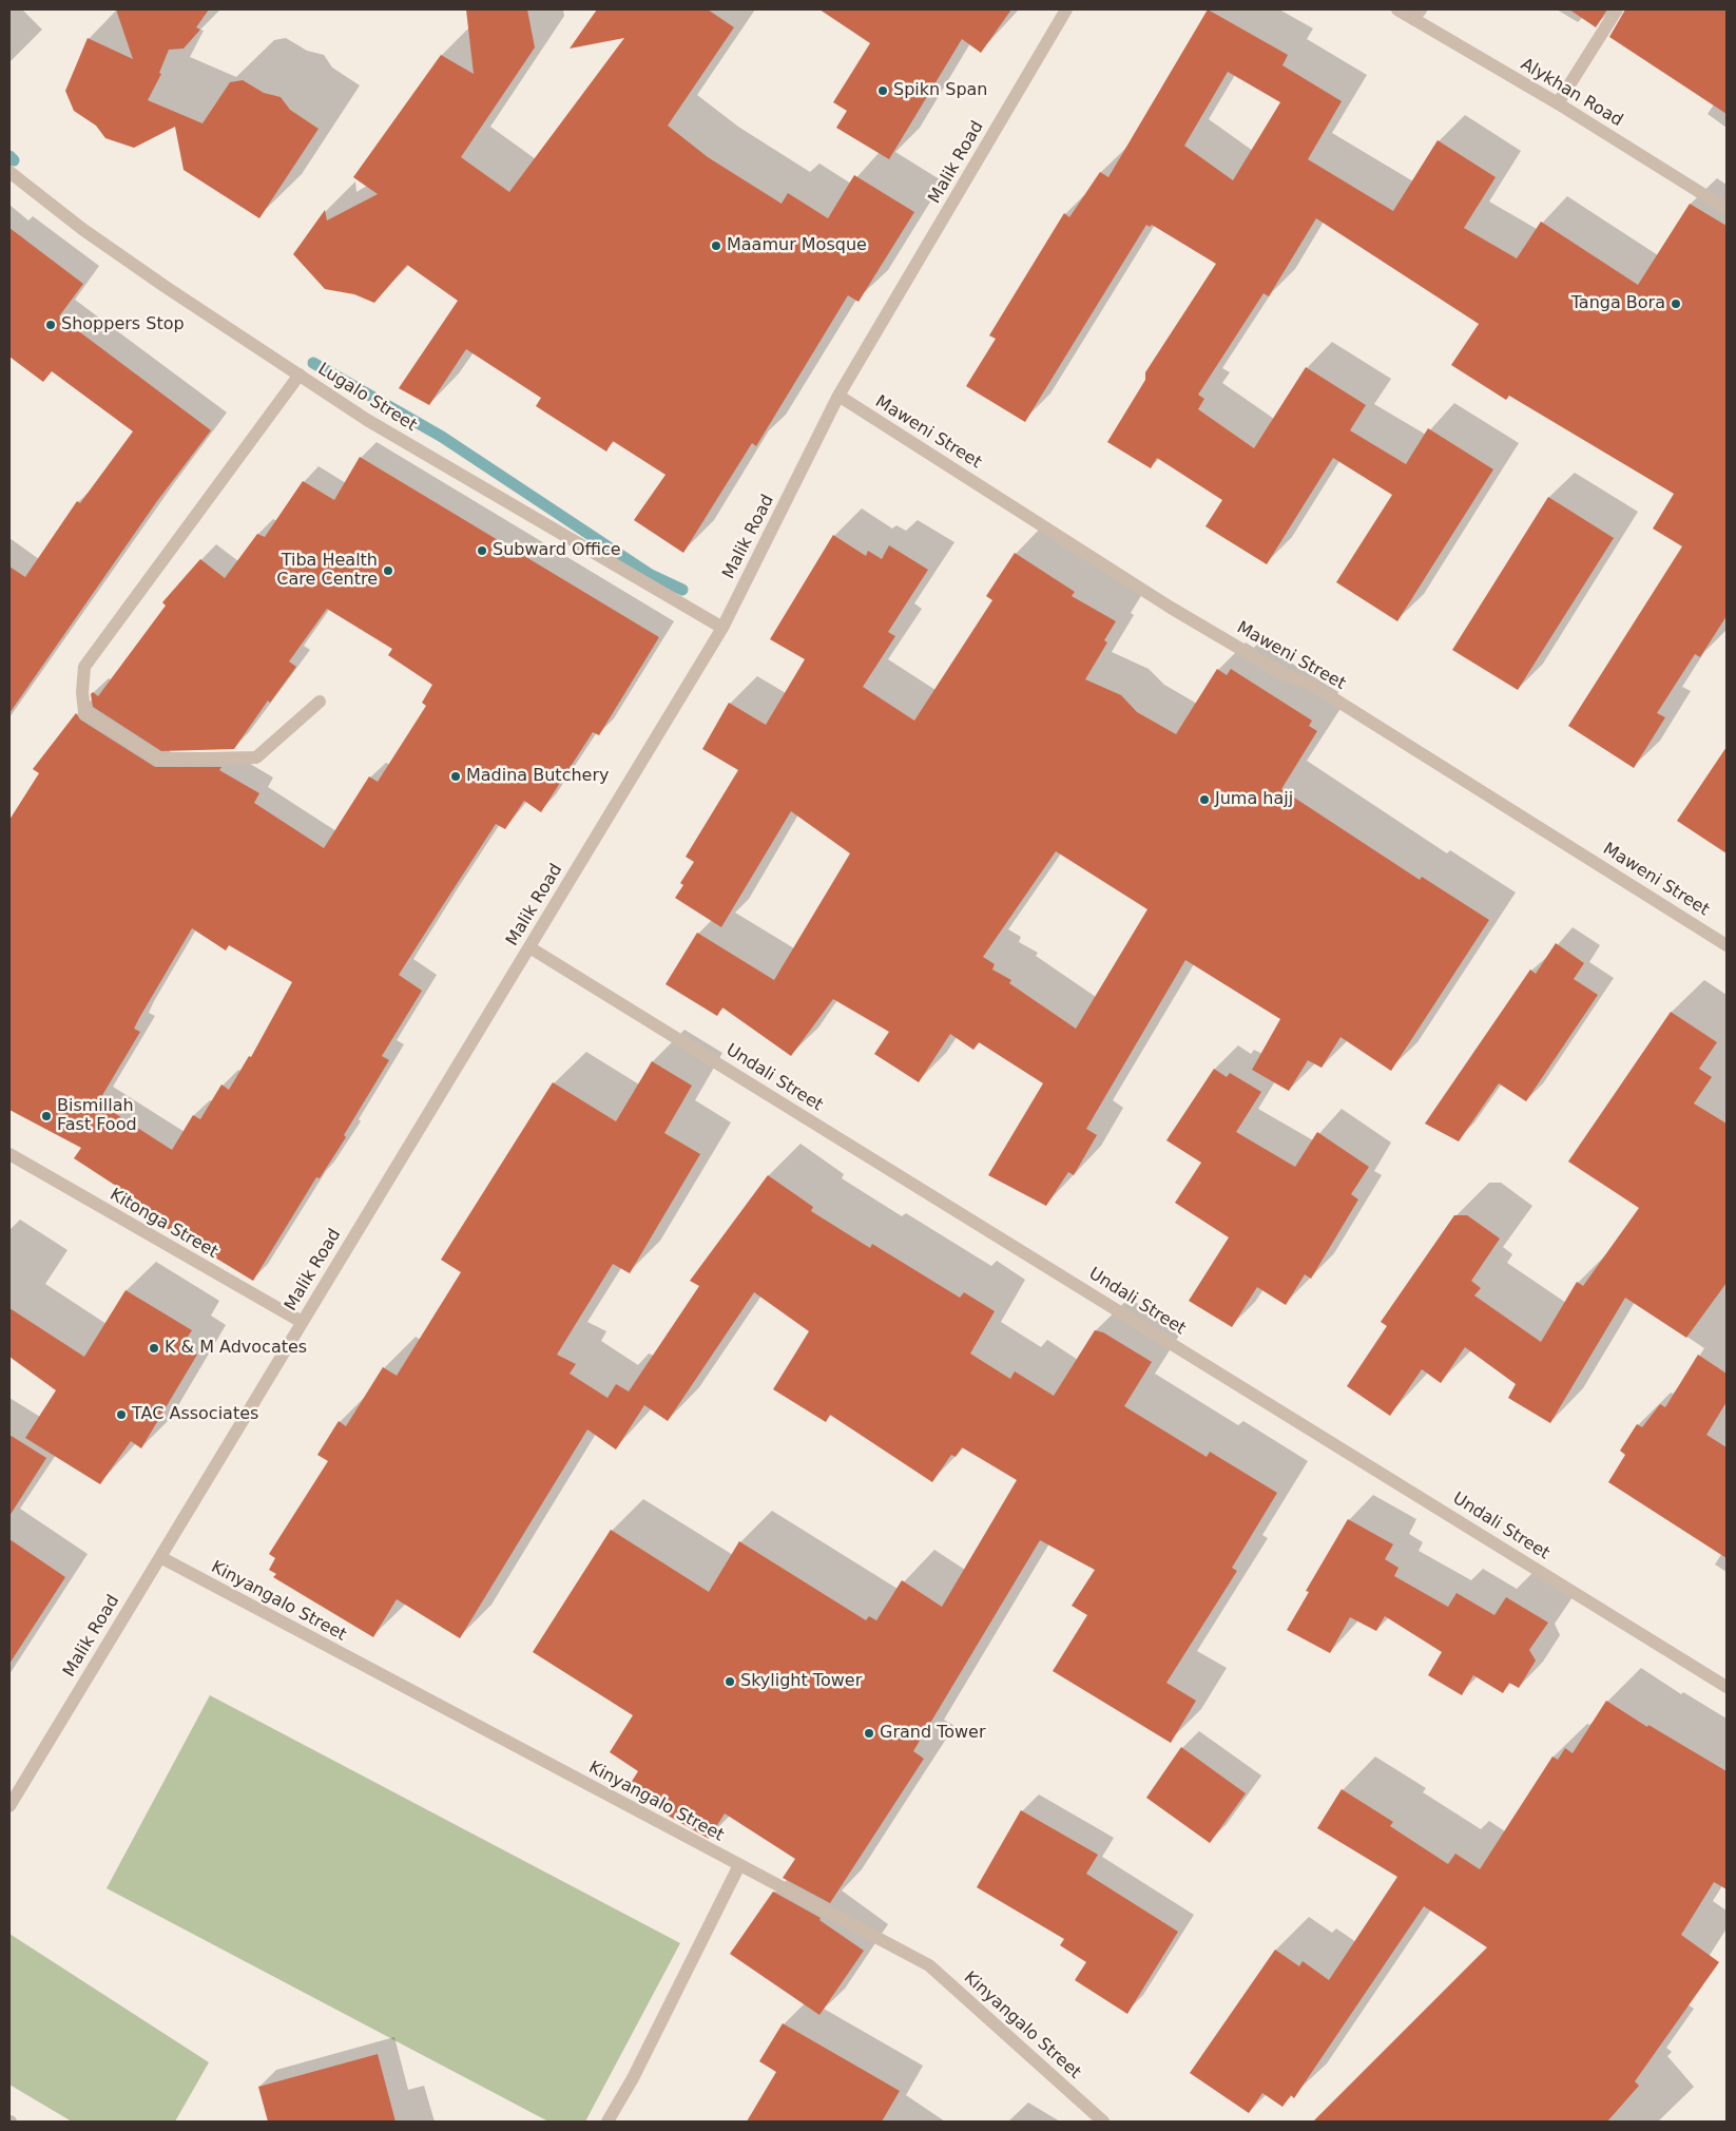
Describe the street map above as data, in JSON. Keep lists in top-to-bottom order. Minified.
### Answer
{"streets":{"street":["Alykhan Road","Malik Road","Lugalo Street","Maweni Street","Undali Street","Kitonga Street","Kinyangalo Street"]},"crossings":[["Malik Road","Lugalo Street"],["Malik Road","Maweni Street"],["Malik Road","Undali Street"],["Malik Road","Kitonga Street"],["Malik Road","Kinyangalo Street"]],"places":["Spikn Span","Maamur Mosque","Tanga Bora","Shoppers Stop","Subward Office","Tiba Health Care Centre","Madina Butchery","Juma hajj","Bismillah Fast Food","K & M Advocates","TAC Associates","Skylight Tower","Grand Tower"]}
